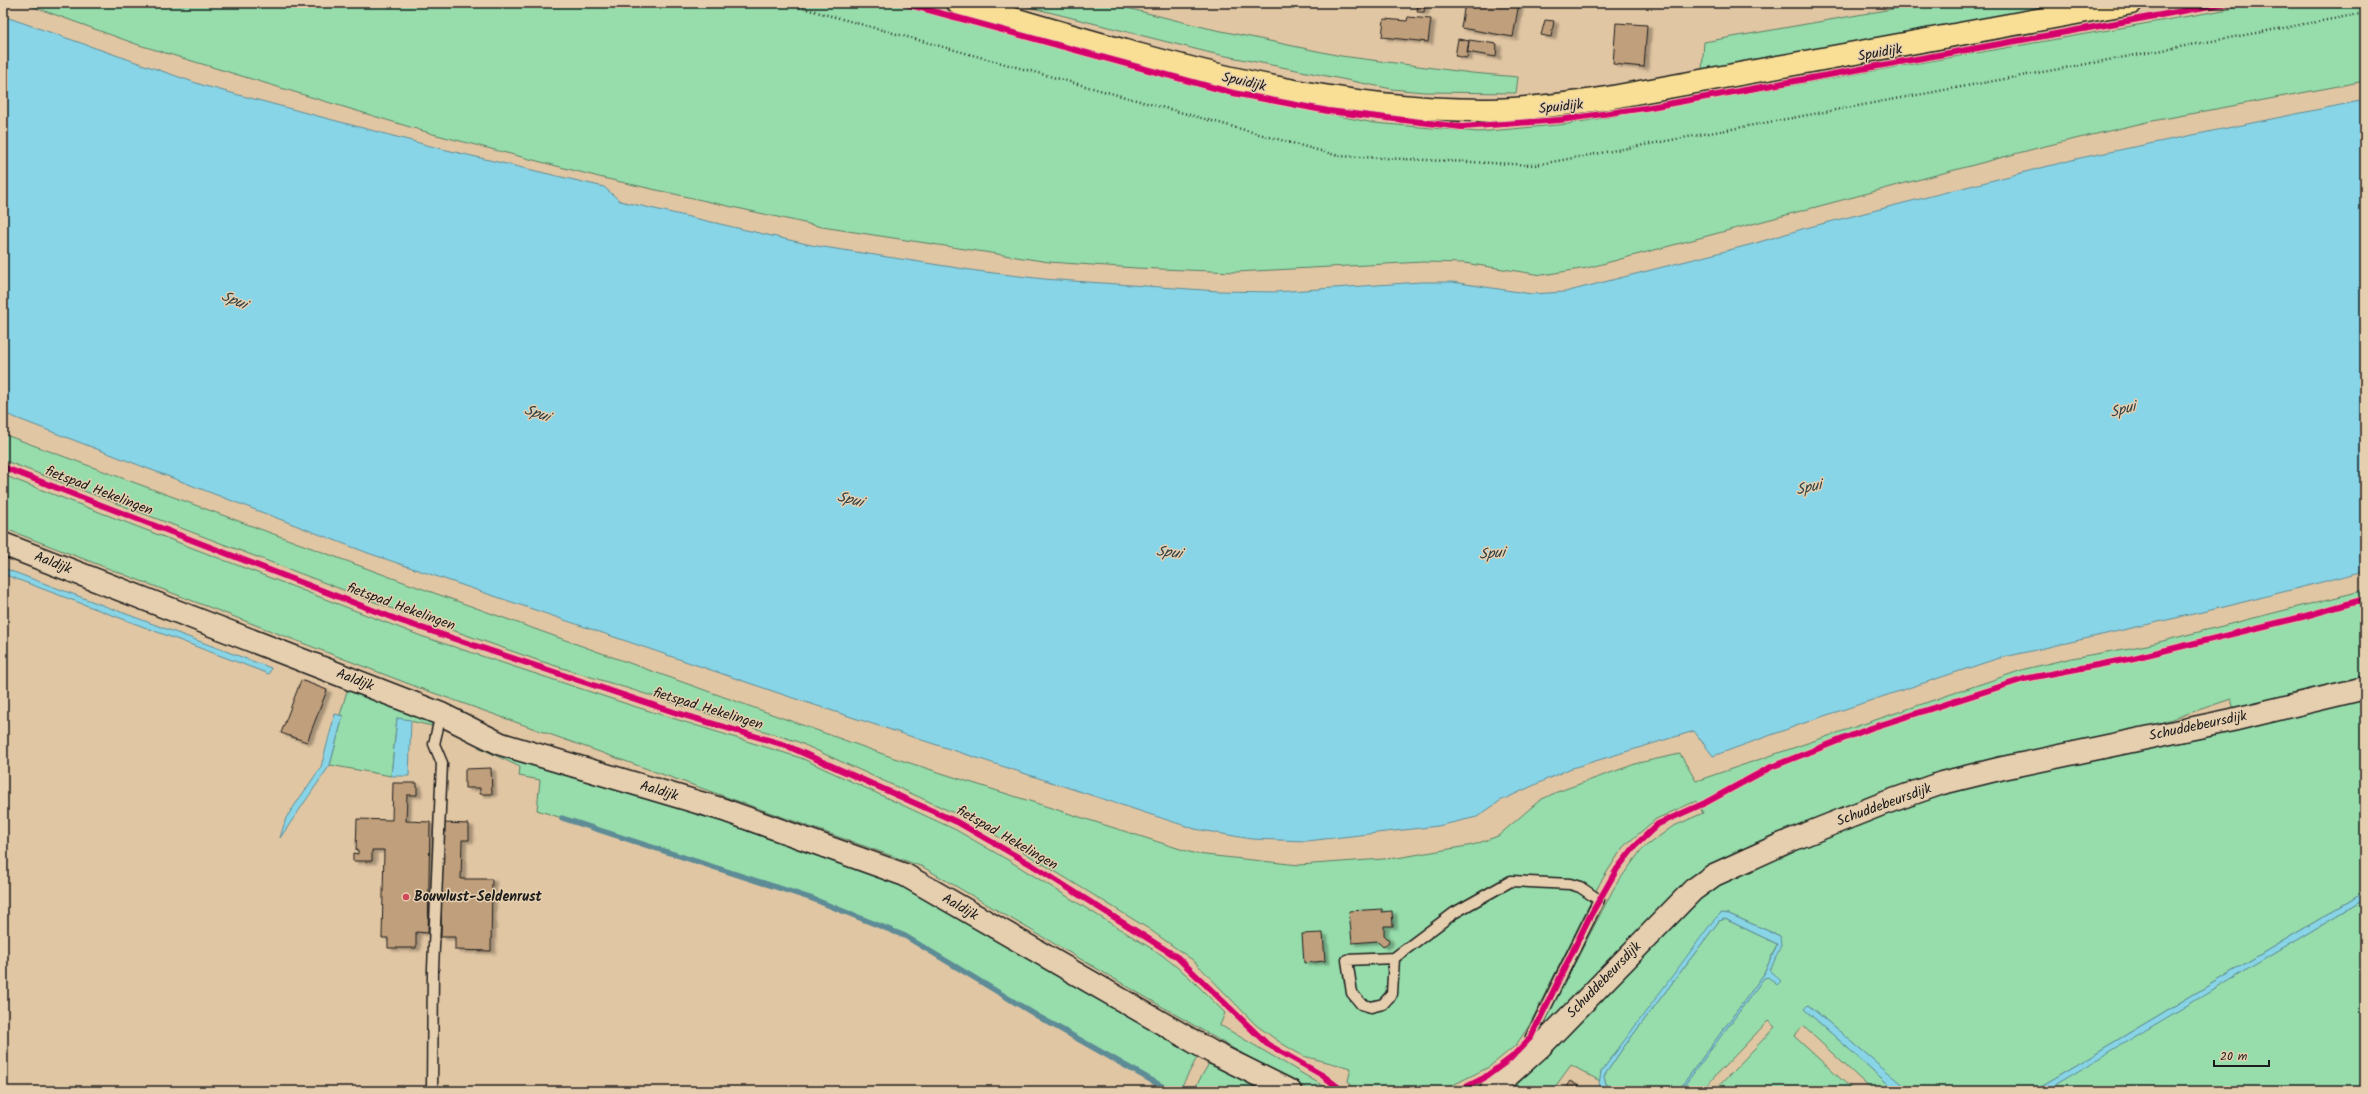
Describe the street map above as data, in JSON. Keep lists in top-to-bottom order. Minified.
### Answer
{"streets":{"main road":["Spuidijk"],"street":["Aaldijk","Schuddebeursdijk"],"cycle path":["fietspad Hekelingen"]},"water":["Spui"],"places":["Bouwlust-Seldenrust"],"scale_bar":"20 m"}
